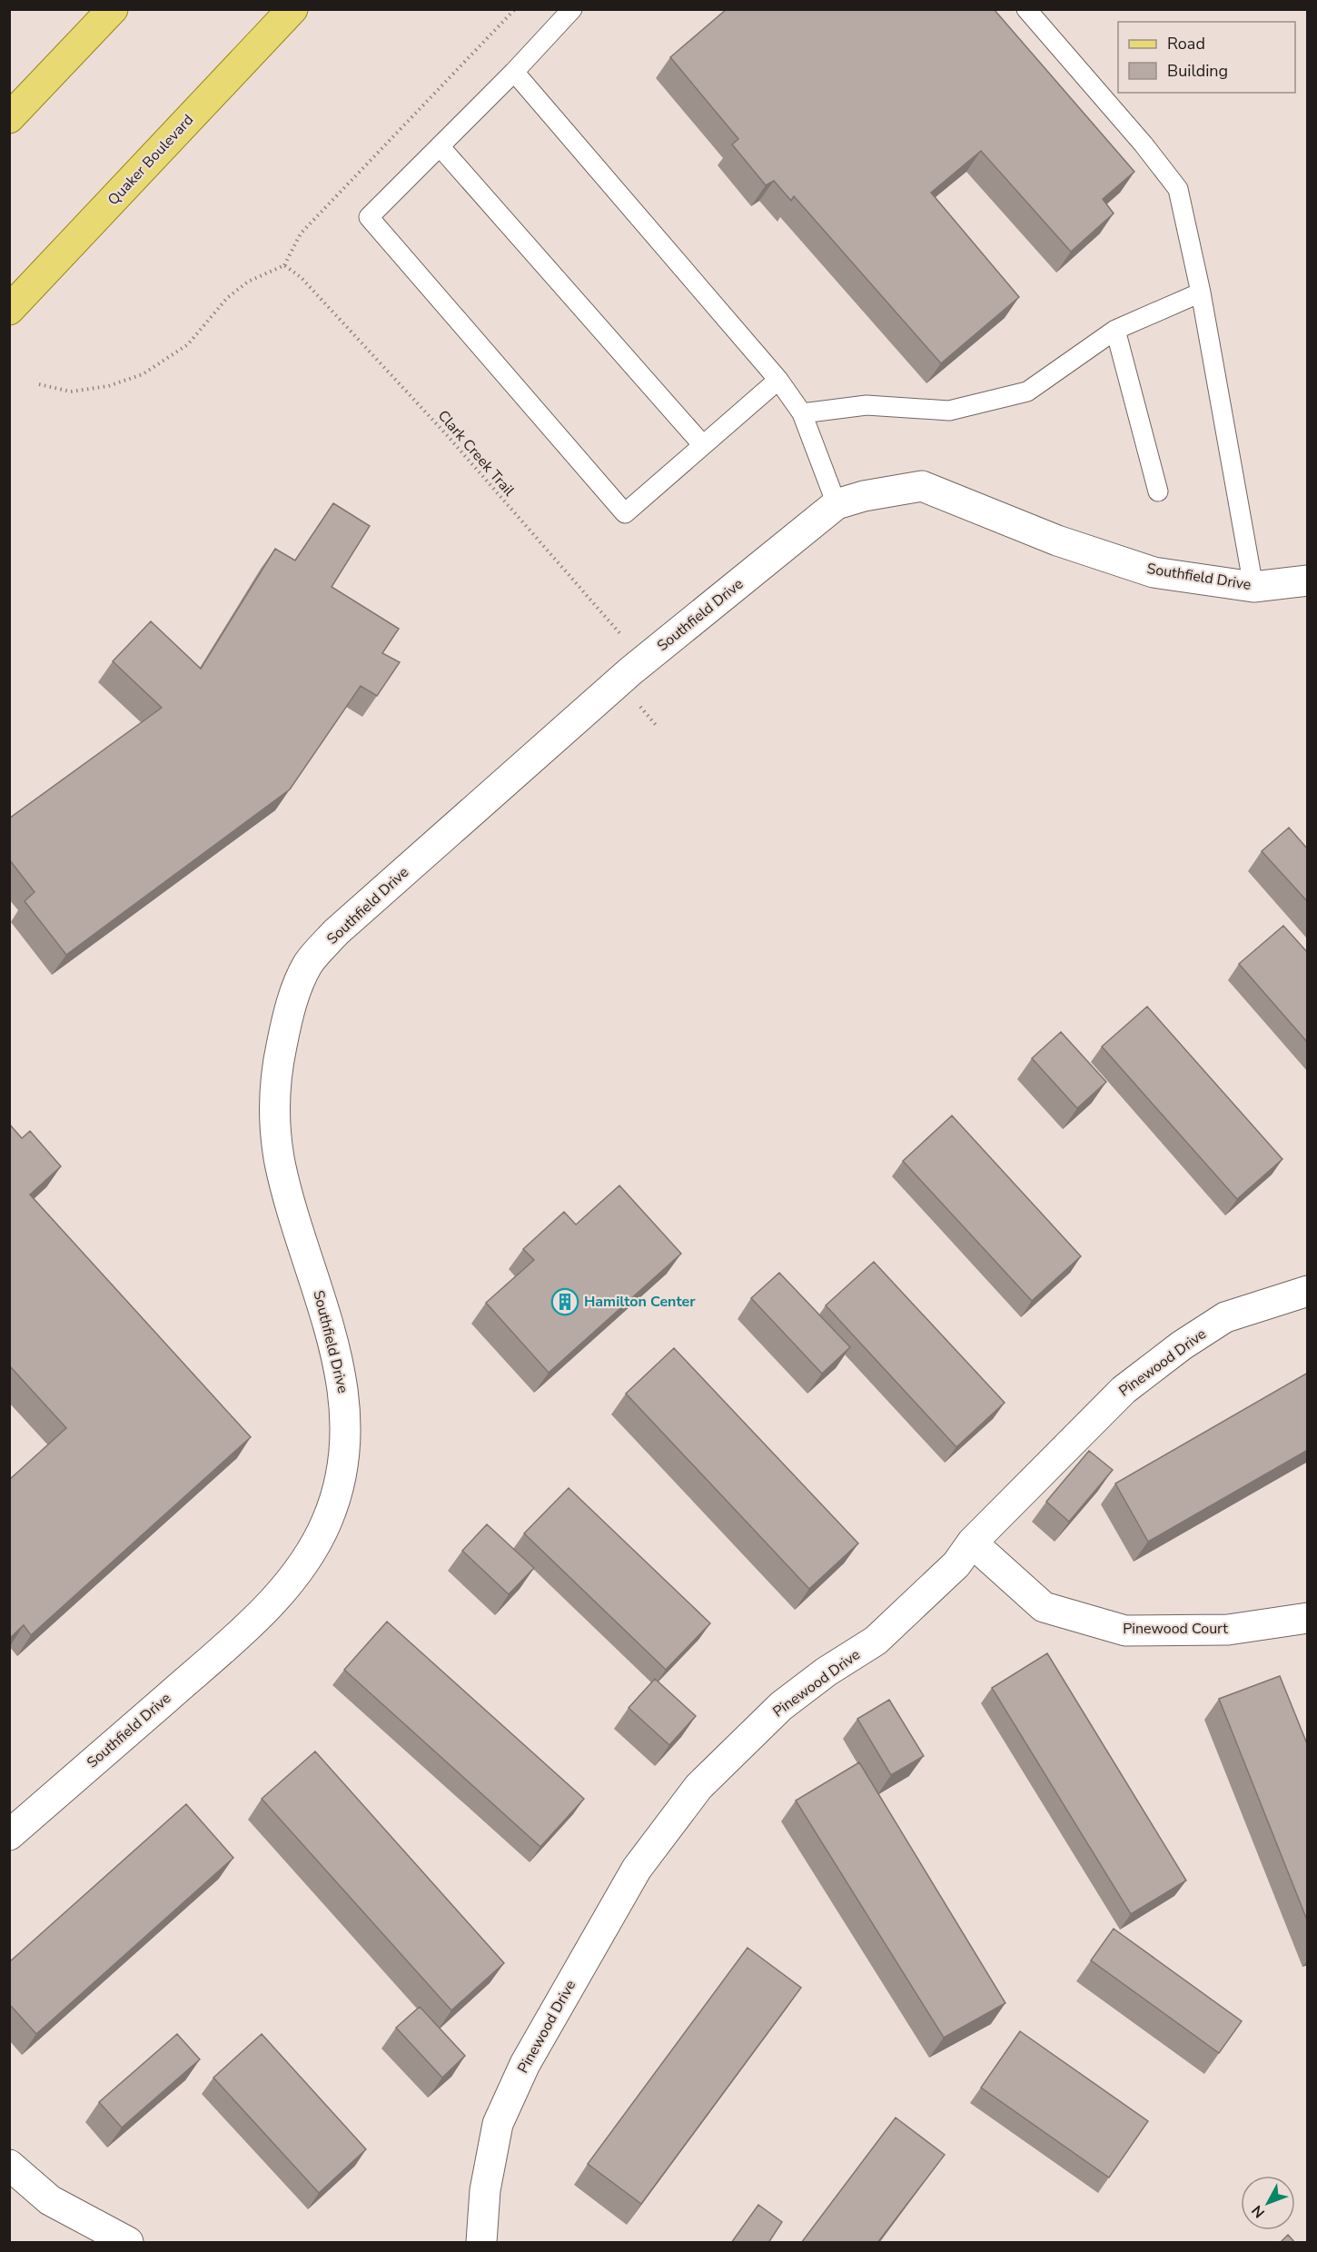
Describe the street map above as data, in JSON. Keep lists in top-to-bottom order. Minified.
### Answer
{"streets":{"main road":["Quaker Boulevard"],"street":["Southfield Drive","Pinewood Drive","Pinewood Court"],"path":["Clark Creek Trail"]},"crossings":[["Pinewood Drive","Pinewood Court"]],"places":{"building":["Hamilton Center"]},"legend":["Road","Building"],"north":"bottom left"}
